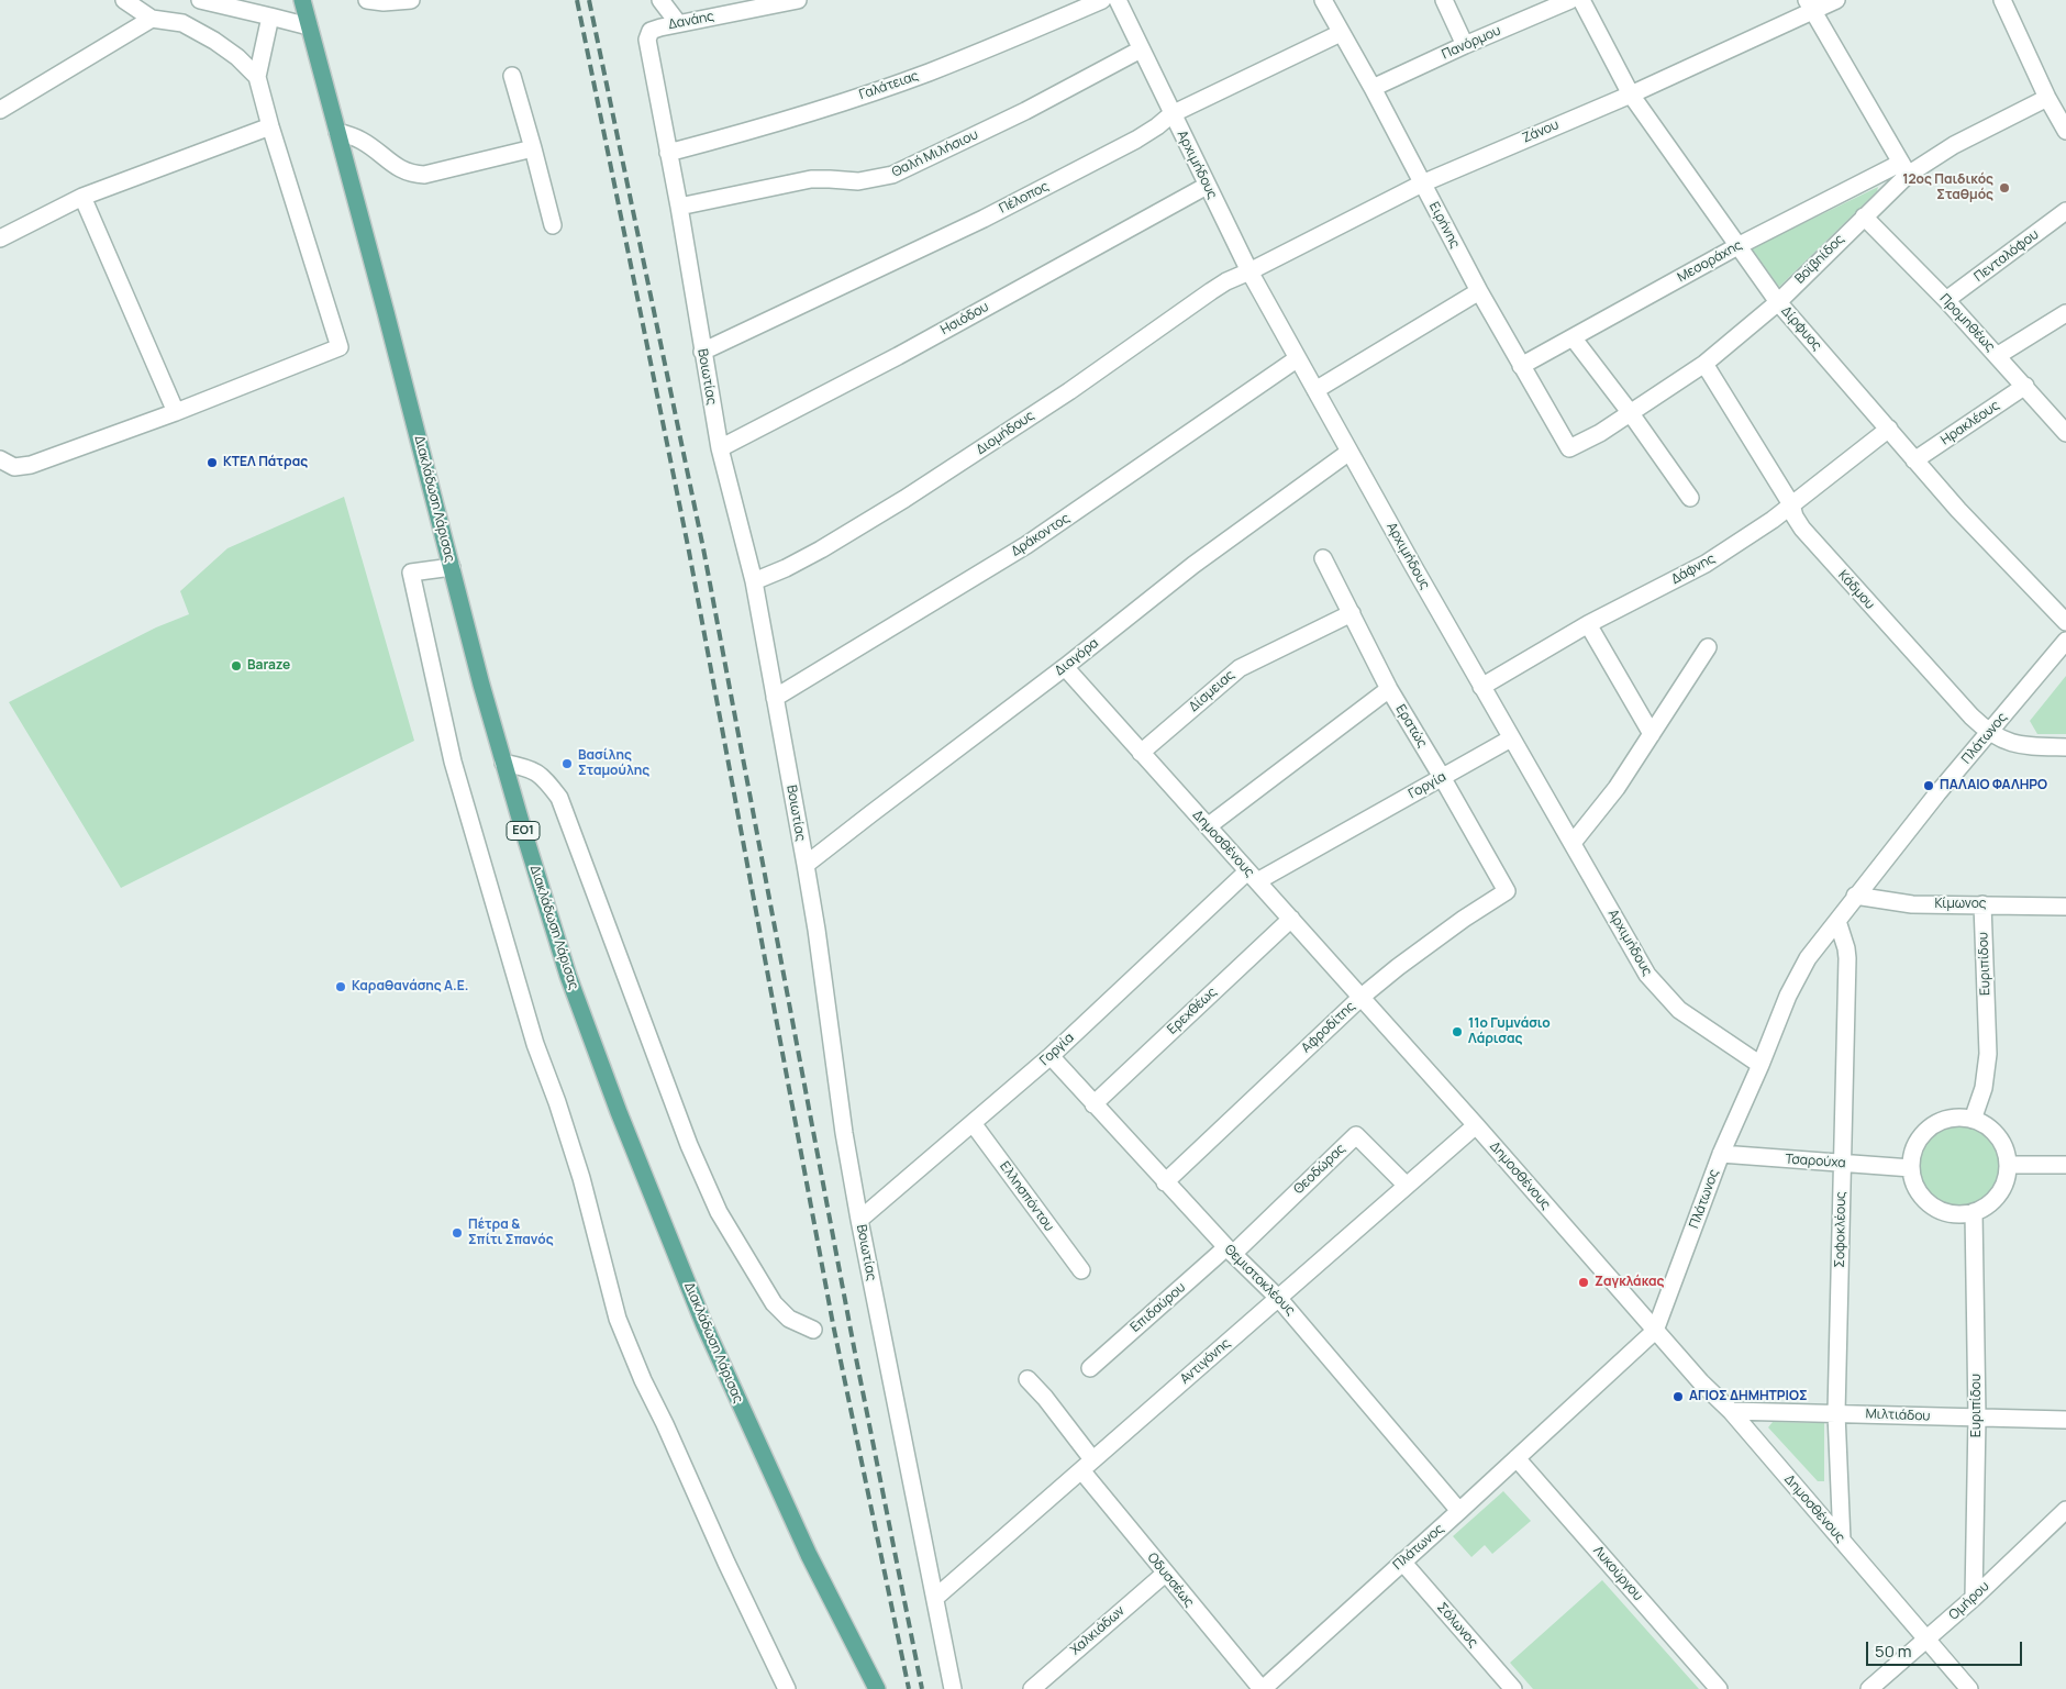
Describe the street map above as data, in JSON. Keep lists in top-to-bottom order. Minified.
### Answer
{"streets":{"main road":["Διακλάδωση Λάρισας","ΕΟ1"],"street":["Δανάης","Πανόρμου","Γαλάτειας","Ζάνου","Θαλή Μιλήσιου","Αρχιμήδους","Πέλοπος","Ειρήνης","Πενταλόφου","Βοϊβηίδος","Μεσοράχης","Ησιόδου","Προμηθέως","Δίρφυος","Βοιωτίας","Ηρακλέους","Διομήδους","Δράκοντος","Δάφνης","Κάδμου","Διαγόρα","Δίσμειας","Ερατώς","Πλάτωνος","Γοργία","Δημοσθένους","Κίμωνος","Ευριπίδου","Ερεχθέως","Αφροδίτης","Τσαρούχα","Θεοδώρας","Ελλησπόντου","Σοφοκλέους","Θεμιστοκλέους","Επιδαύρου","Αντιγόνης","Μιλτιάδου","Λυκούργου","Οδυσσέως","Ομήρου","Σόλωνος","Χαλκιάδων"]},"crossings":[["Δανάης","Βοιωτίας"],["Πανόρμου","Ειρήνης"],["Γαλάτειας","Βοιωτίας"],["Ζάνου","Αρχιμήδους"],["Ζάνου","Ειρήνης"],["Ζάνου","Δίρφυος"],["Ζάνου","Διομήδους"],["Θαλή Μιλήσιου","Αρχιμήδους"],["Θαλή Μιλήσιου","Βοιωτίας"],["Αρχιμήδους","Πέλοπος"],["Αρχιμήδους","Ησιόδου"],["Αρχιμήδους","Διομήδους"],["Αρχιμήδους","Δράκοντος"],["Αρχιμήδους","Δάφνης"],["Αρχιμήδους","Διαγόρα"],["Αρχιμήδους","Πλάτωνος"],["Αρχιμήδους","Γοργία"],["Πέλοπος","Ειρήνης"],["Πέλοπος","Βοιωτίας"],["Ειρήνης","Βοϊβηίδος"],["Ειρήνης","Μεσοράχης"],["Πενταλόφου","Προμηθέως"],["Βοϊβηίδος","Μεσοράχης"],["Βοϊβηίδος","Προμηθέως"],["Βοϊβηίδος","Δίρφυος"],["Βοϊβηίδος","Κάδμου"],["Μεσοράχης","Δίρφυος"],["Ησιόδου","Βοιωτίας"],["Προμηθέως","Ηρακλέους"],["Δίρφυος","Ηρακλέους"],["Δίρφυος","Δάφνης"],["Βοιωτίας","Διομήδους"],["Βοιωτίας","Δράκοντος"],["Βοιωτίας","Διαγόρα"],["Βοιωτίας","Γοργία"],["Βοιωτίας","Αντιγόνης"],["Δάφνης","Κάδμου"],["Κάδμου","Πλάτωνος"],["Διαγόρα","Δημοσθένους"],["Δίσμειας","Ερατώς"],["Δίσμειας","Δημοσθένους"],["Ερατώς","Γοργία"],["Ερατώς","Αφροδίτης"],["Πλάτωνος","Δημοσθένους"],["Πλάτωνος","Κίμωνος"],["Πλάτωνος","Τσαρούχα"],["Πλάτωνος","Σοφοκλέους"],["Πλάτωνος","Θεμιστοκλέους"],["Πλάτωνος","Λυκούργου"],["Πλάτωνος","Οδυσσέως"],["Πλάτωνος","Σόλωνος"],["Γοργία","Δημοσθένους"],["Γοργία","Ελλησπόντου"],["Γοργία","Θεμιστοκλέους"],["Δημοσθένους","Ερεχθέως"],["Δημοσθένους","Αφροδίτης"],["Δημοσθένους","Σοφοκλέους"],["Δημοσθένους","Αντιγόνης"],["Δημοσθένους","Μιλτιάδου"],["Δημοσθένους","Ομήρου"],["Κίμωνος","Ευριπίδου"],["Ευριπίδου","Τσαρούχα"],["Ευριπίδου","Μιλτιάδου"],["Ευριπίδου","Ομήρου"],["Ερεχθέως","Θεμιστοκλέους"],["Αφροδίτης","Θεμιστοκλέους"],["Τσαρούχα","Σοφοκλέους"],["Θεοδώρας","Θεμιστοκλέους"],["Θεοδώρας","Επιδαύρου"],["Θεοδώρας","Αντιγόνης"],["Σοφοκλέους","Μιλτιάδου"],["Θεμιστοκλέους","Επιδαύρου"],["Θεμιστοκλέους","Αντιγόνης"],["Αντιγόνης","Οδυσσέως"],["Οδυσσέως","Χαλκιάδων"]],"places":["12ος Παιδικός Σταθμός","ΚΤΕΛ Πάτρας","Baraze","Βασίλης Σταμούλης","ΠΑΛΑΙΟ ΦΑΛΗΡΟ","Καραθανάσης Α.Ε.","11ο Γυμνάσιο Λάρισας","Πέτρα & Σπίτι Σπανός","Ζαγκλάκας","ΑΓΙΟΣ ΔΗΜΗΤΡΙΟΣ"],"scale_bar":"50 m"}
